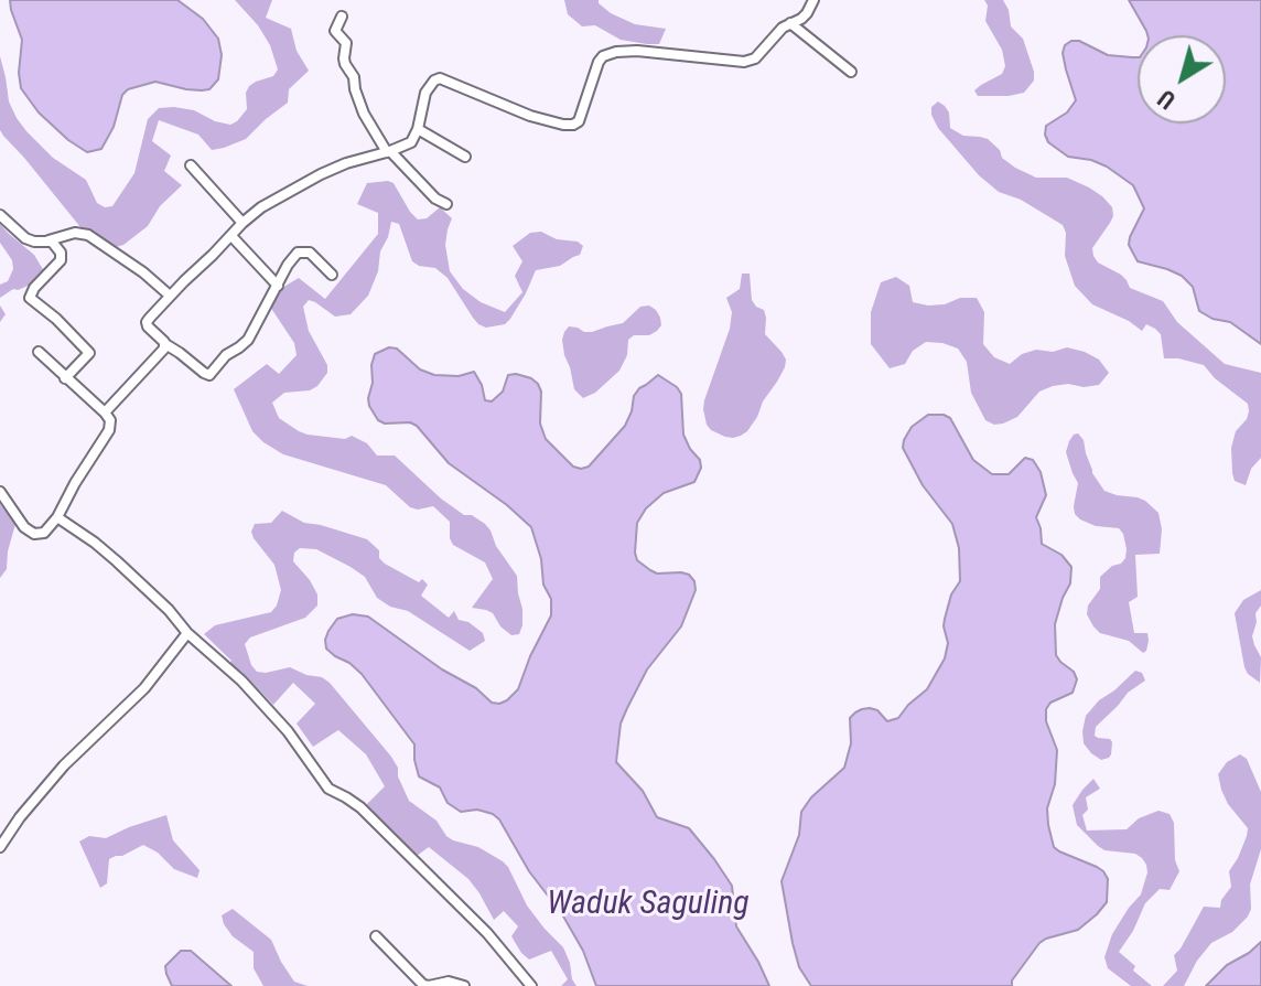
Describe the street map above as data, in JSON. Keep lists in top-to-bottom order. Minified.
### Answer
{"water":["Waduk Saguling"],"north":"bottom left"}
